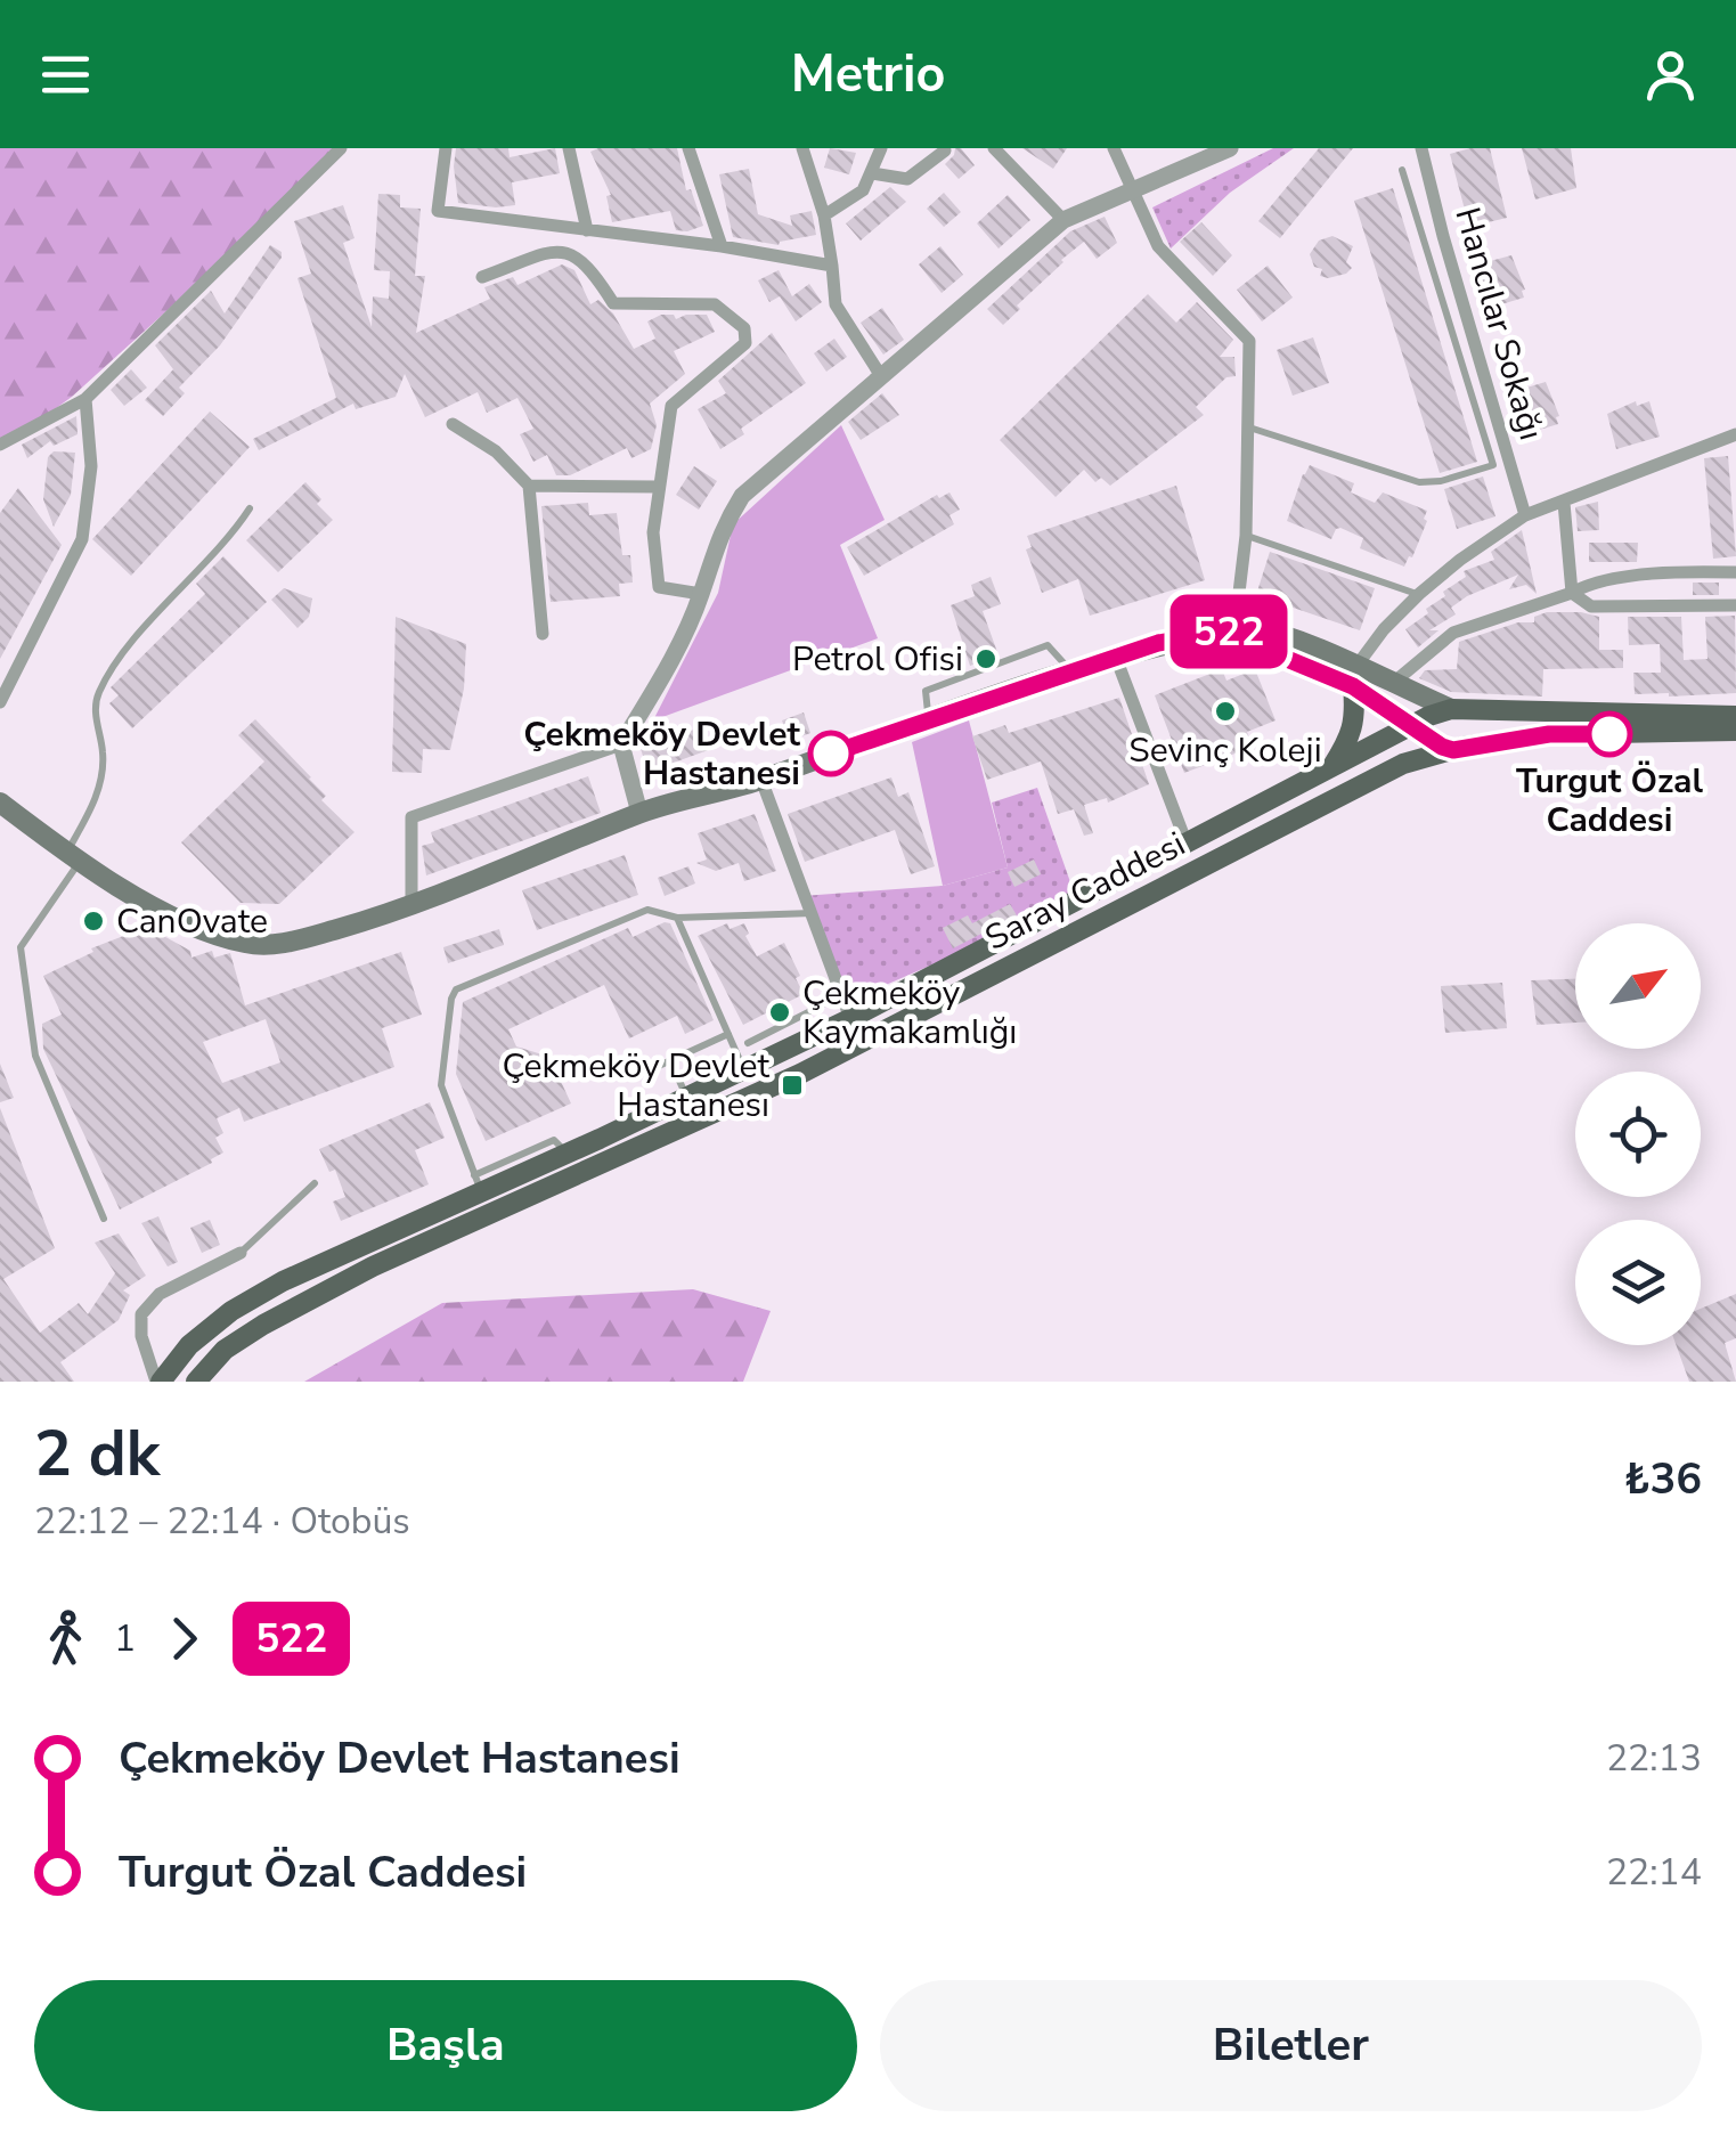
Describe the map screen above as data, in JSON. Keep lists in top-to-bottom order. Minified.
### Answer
{"streets":{"main road":["Saray Caddesi"],"street":["Hancılar Sokağı"]},"places":{"other":["Petrol Ofisi","Sevinç Koleji","Turgut Özal Caddesi","Çekmeköy Devlet Hastanesi","CanOvate","Çekmeköy Kaymakamlığı"],"transit":["Çekmeköy Devlet Hastanesı"]},"lines":["bus line 522"],"north":"top right","page":{"header":"Metrio","on_map":"522","heading":["2 dk","22:12 – 22:14 · Otobüs","₺36"],"legs":["1","522"],"list":[{"name":"Çekmeköy Devlet Hastanesi","value":"22:13"},{"name":"Turgut Özal Caddesi","value":"22:14"}],"buttons":["Başla","Biletler"]}}
